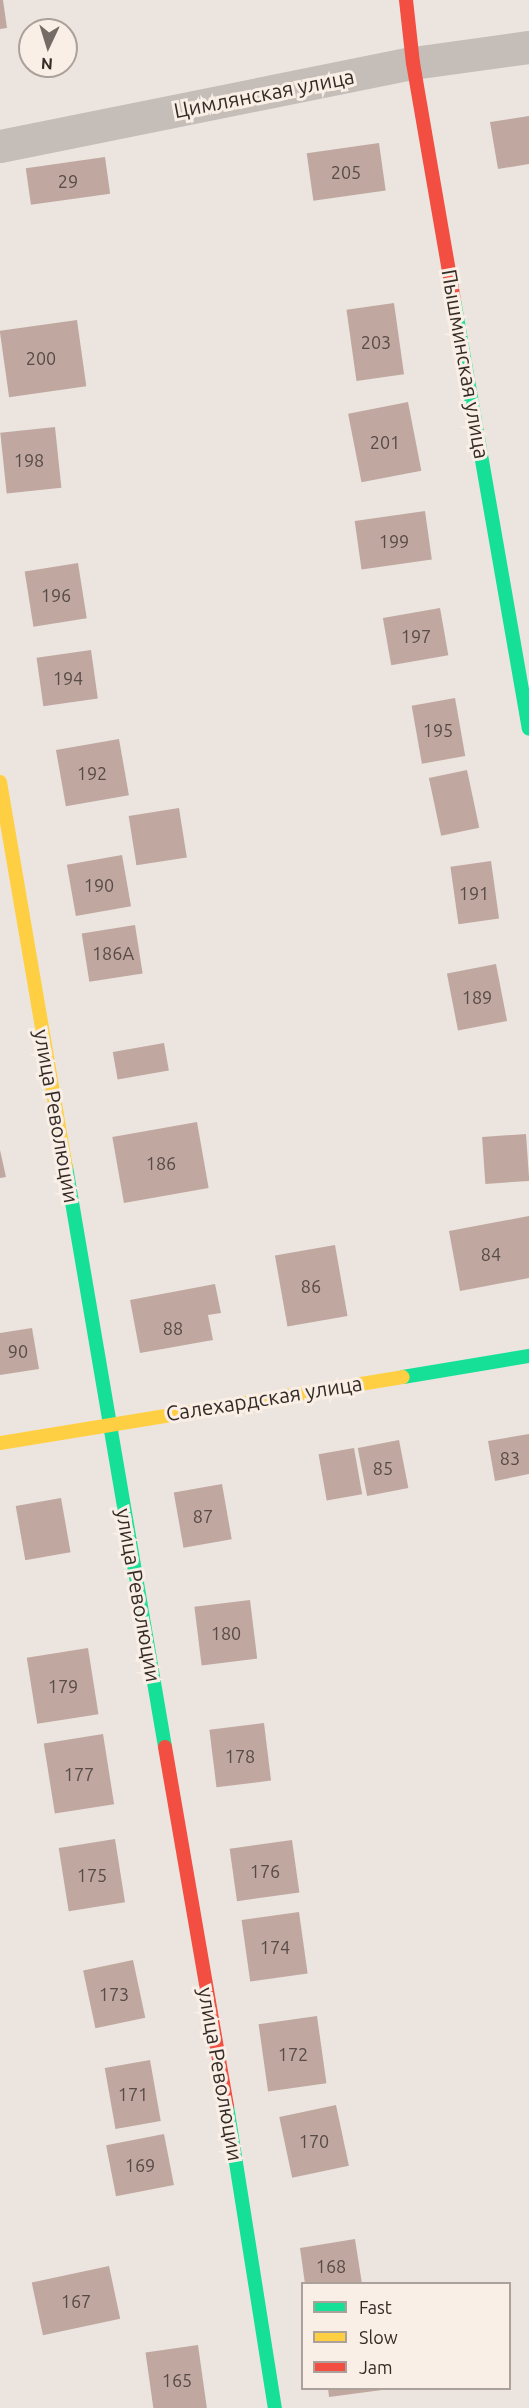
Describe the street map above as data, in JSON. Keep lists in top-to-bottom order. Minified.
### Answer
{"streets":{"street":["Цимлянская улица","Пышминская улица","улица Революции","Салехардская улица"]},"crossings":[["Цимлянская улица","Пышминская улица"],["улица Революции","Салехардская улица"]],"house_numbers":["205","29","203","200","201","198","199","196","197","194","195","192","190","191","186А","189","186","84","86","88","90","83","85","87","180","179","178","177","176","175","174","173","172","171","170","169","168","167","165"],"legend":["Fast","Slow","Jam"],"north":"bottom"}
